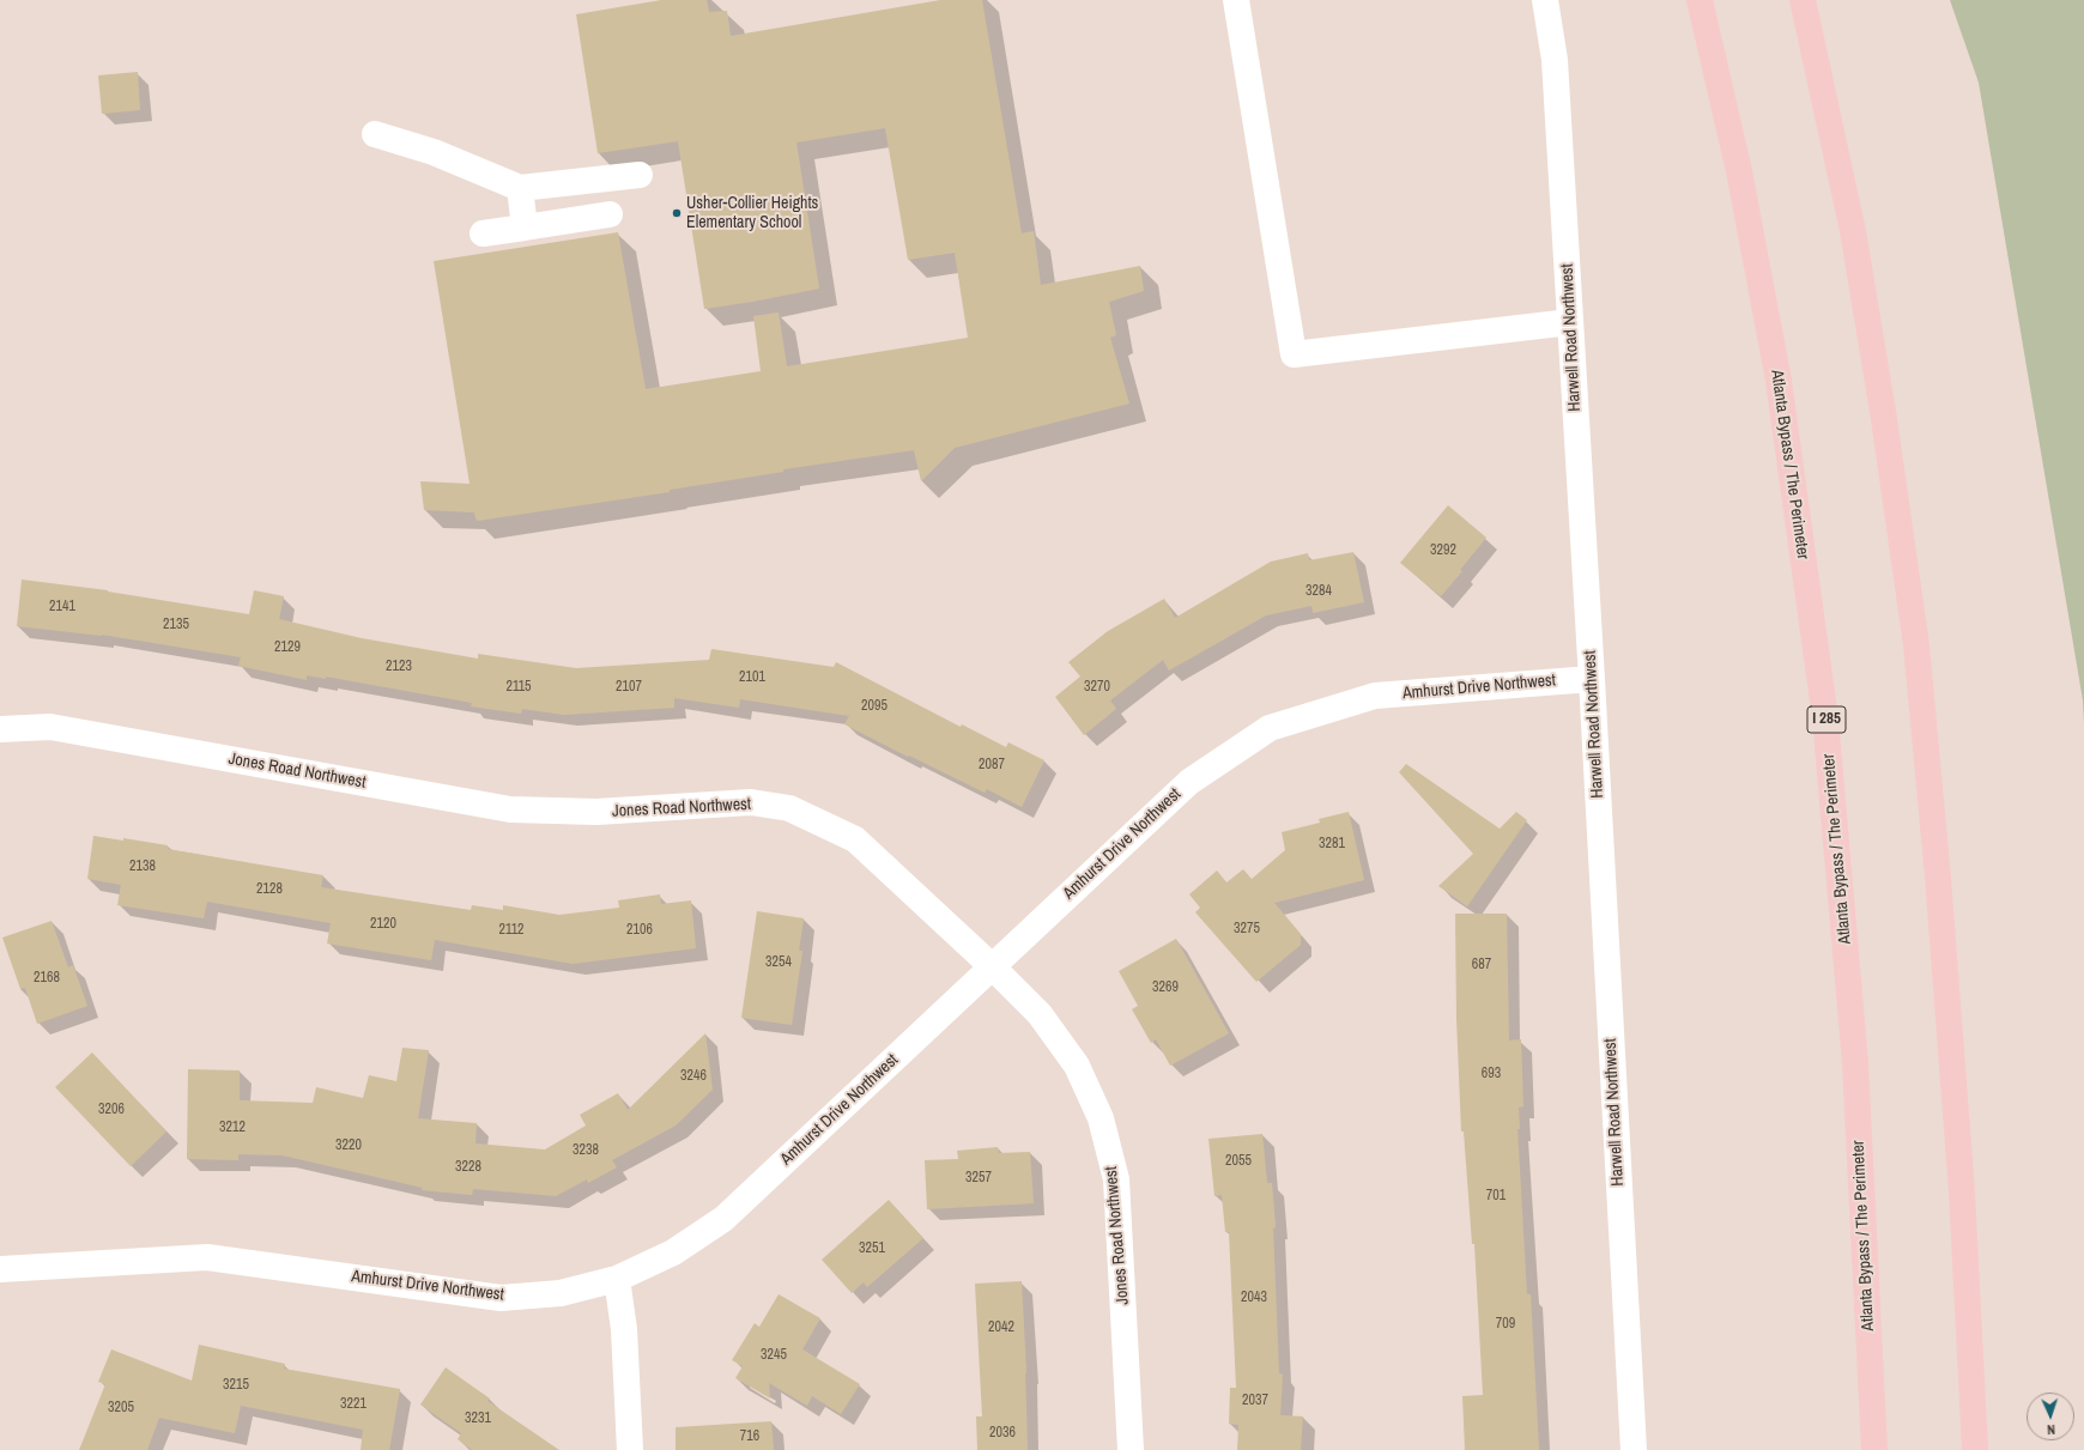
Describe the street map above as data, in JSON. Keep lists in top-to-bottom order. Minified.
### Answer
{"streets":{"highway":["Atlanta Bypass / The Perimeter","I 285"],"street":["Harwell Road Northwest","Amhurst Drive Northwest","Jones Road Northwest"]},"crossings":[["Harwell Road Northwest","Amhurst Drive Northwest"],["Amhurst Drive Northwest","Jones Road Northwest"]],"places":["Usher-Collier Heights Elementary School"],"house_numbers":["3292","3284","2141","2135","2129","2123","2101","2115","2107","3270","2095","2087","3281","2138","2128","2120","3275","2112","2106","3254","687","2168","3269","693","3246","3206","3212","3220","3238","2055","3228","3257","701","3251","2043","709","2042","3245","3215","2037","3221","3205","3231","2036","716"],"north":"bottom"}
